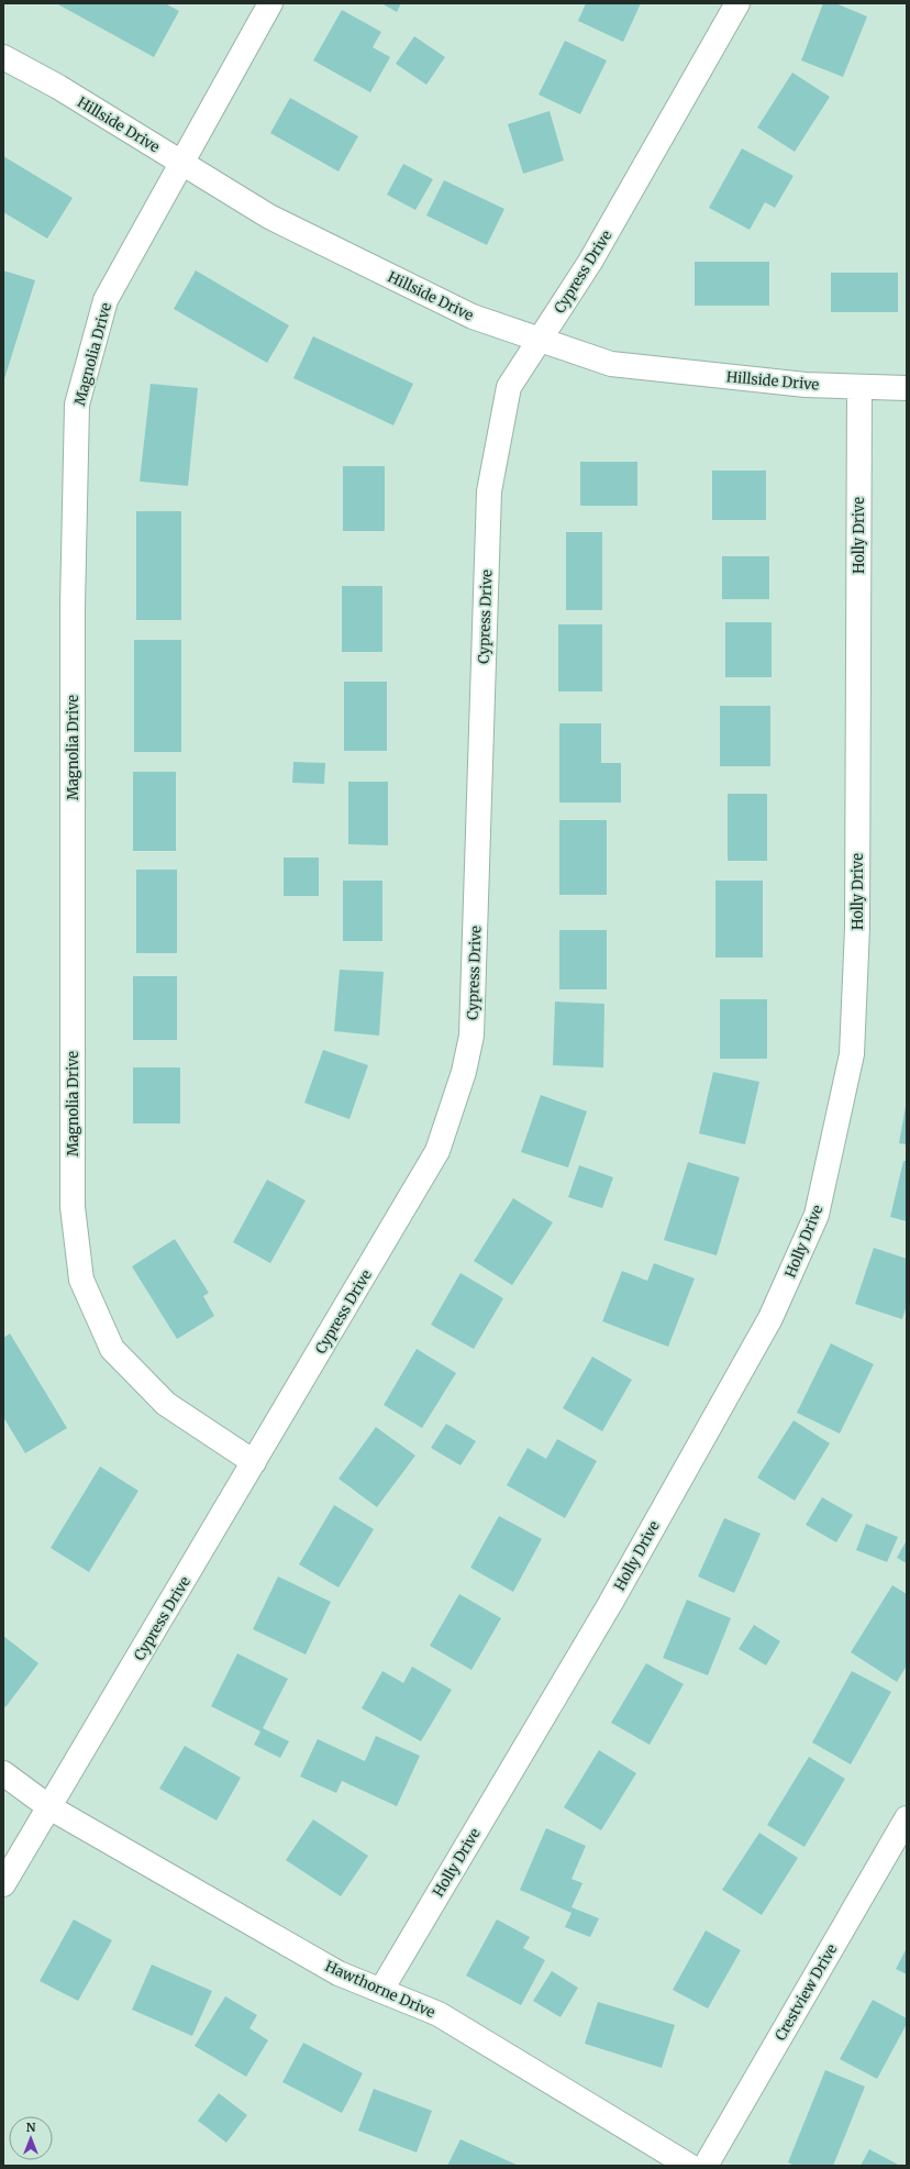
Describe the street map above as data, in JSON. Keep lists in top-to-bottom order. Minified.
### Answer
{"streets":{"street":["Hillside Drive","Cypress Drive","Magnolia Drive","Holly Drive","Hawthorne Drive","Crestview Drive"]},"crossings":[["Hillside Drive","Cypress Drive"],["Hillside Drive","Magnolia Drive"],["Hillside Drive","Holly Drive"],["Cypress Drive","Magnolia Drive"],["Cypress Drive","Hawthorne Drive"],["Holly Drive","Hawthorne Drive"]],"north":"top"}
